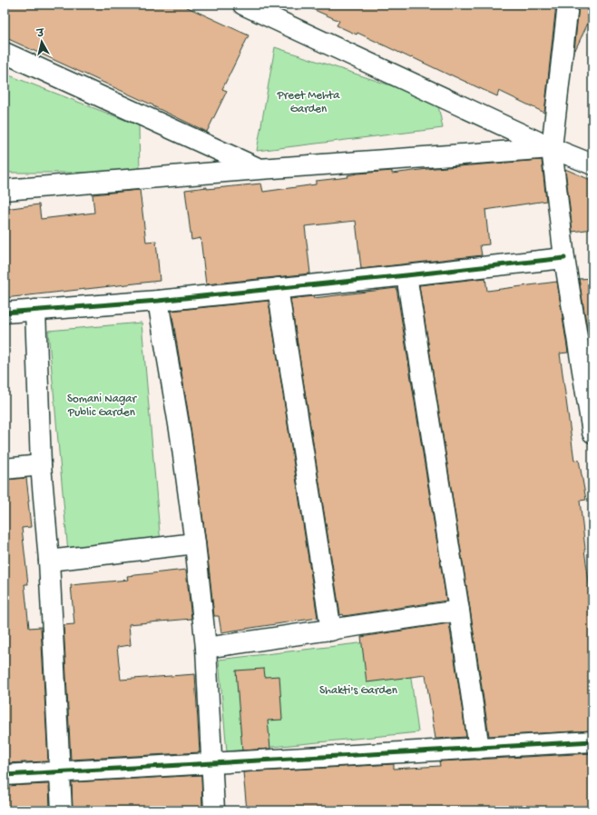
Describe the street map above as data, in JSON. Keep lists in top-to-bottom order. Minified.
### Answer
{"parks":["Preet Mehta Garden","Somani Nagar Public Garden","Shakti's Garden"],"north":"top"}
